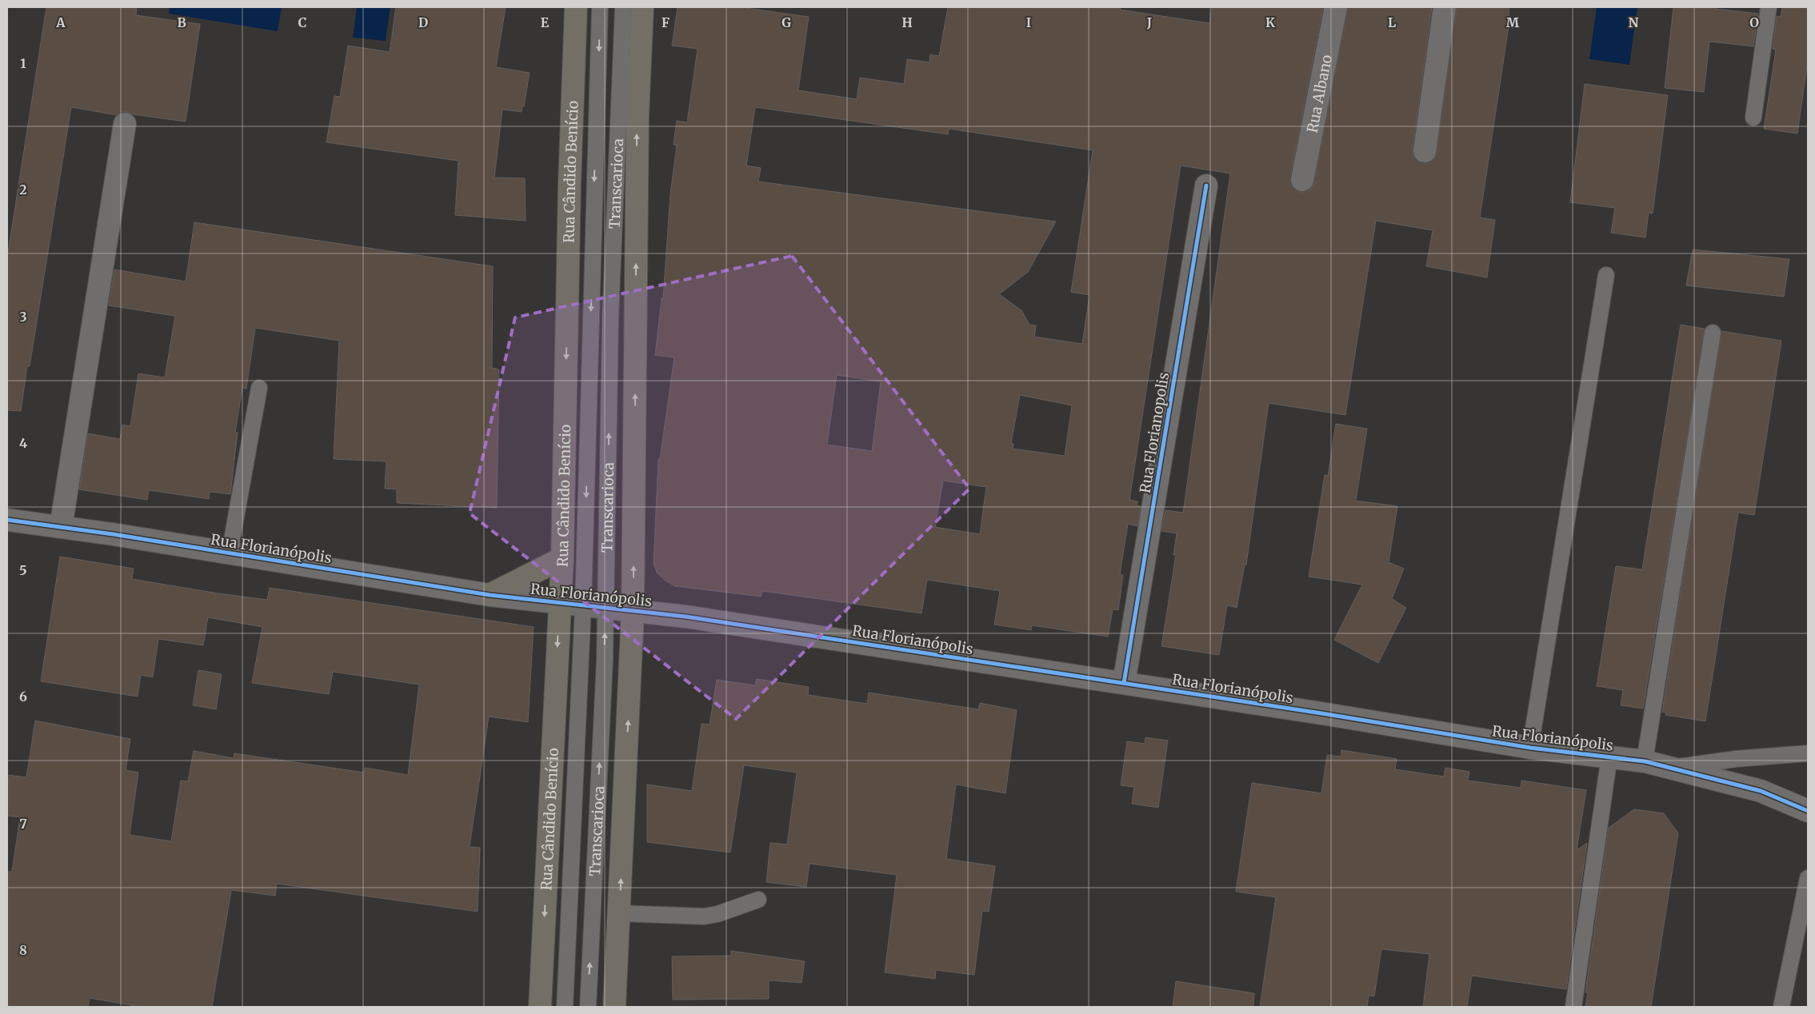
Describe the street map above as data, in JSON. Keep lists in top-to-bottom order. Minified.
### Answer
{"streets":{"main road":["Rua Cândido Benício"],"street":["Rua Albano","Rua Florianopolis","Rua Florianópolis"],"lane":["Transcarioca"]},"crossings":[["Rua Cândido Benício","Rua Florianópolis"],["Transcarioca","Rua Florianópolis"],["Rua Florianopolis","Rua Florianópolis"]],"grid":{"columns":["A","B","C","D","E","F","G","H","I","J","K","L","M","N","O"],"rows":["1","2","3","4","5","6","7","8"]}}
